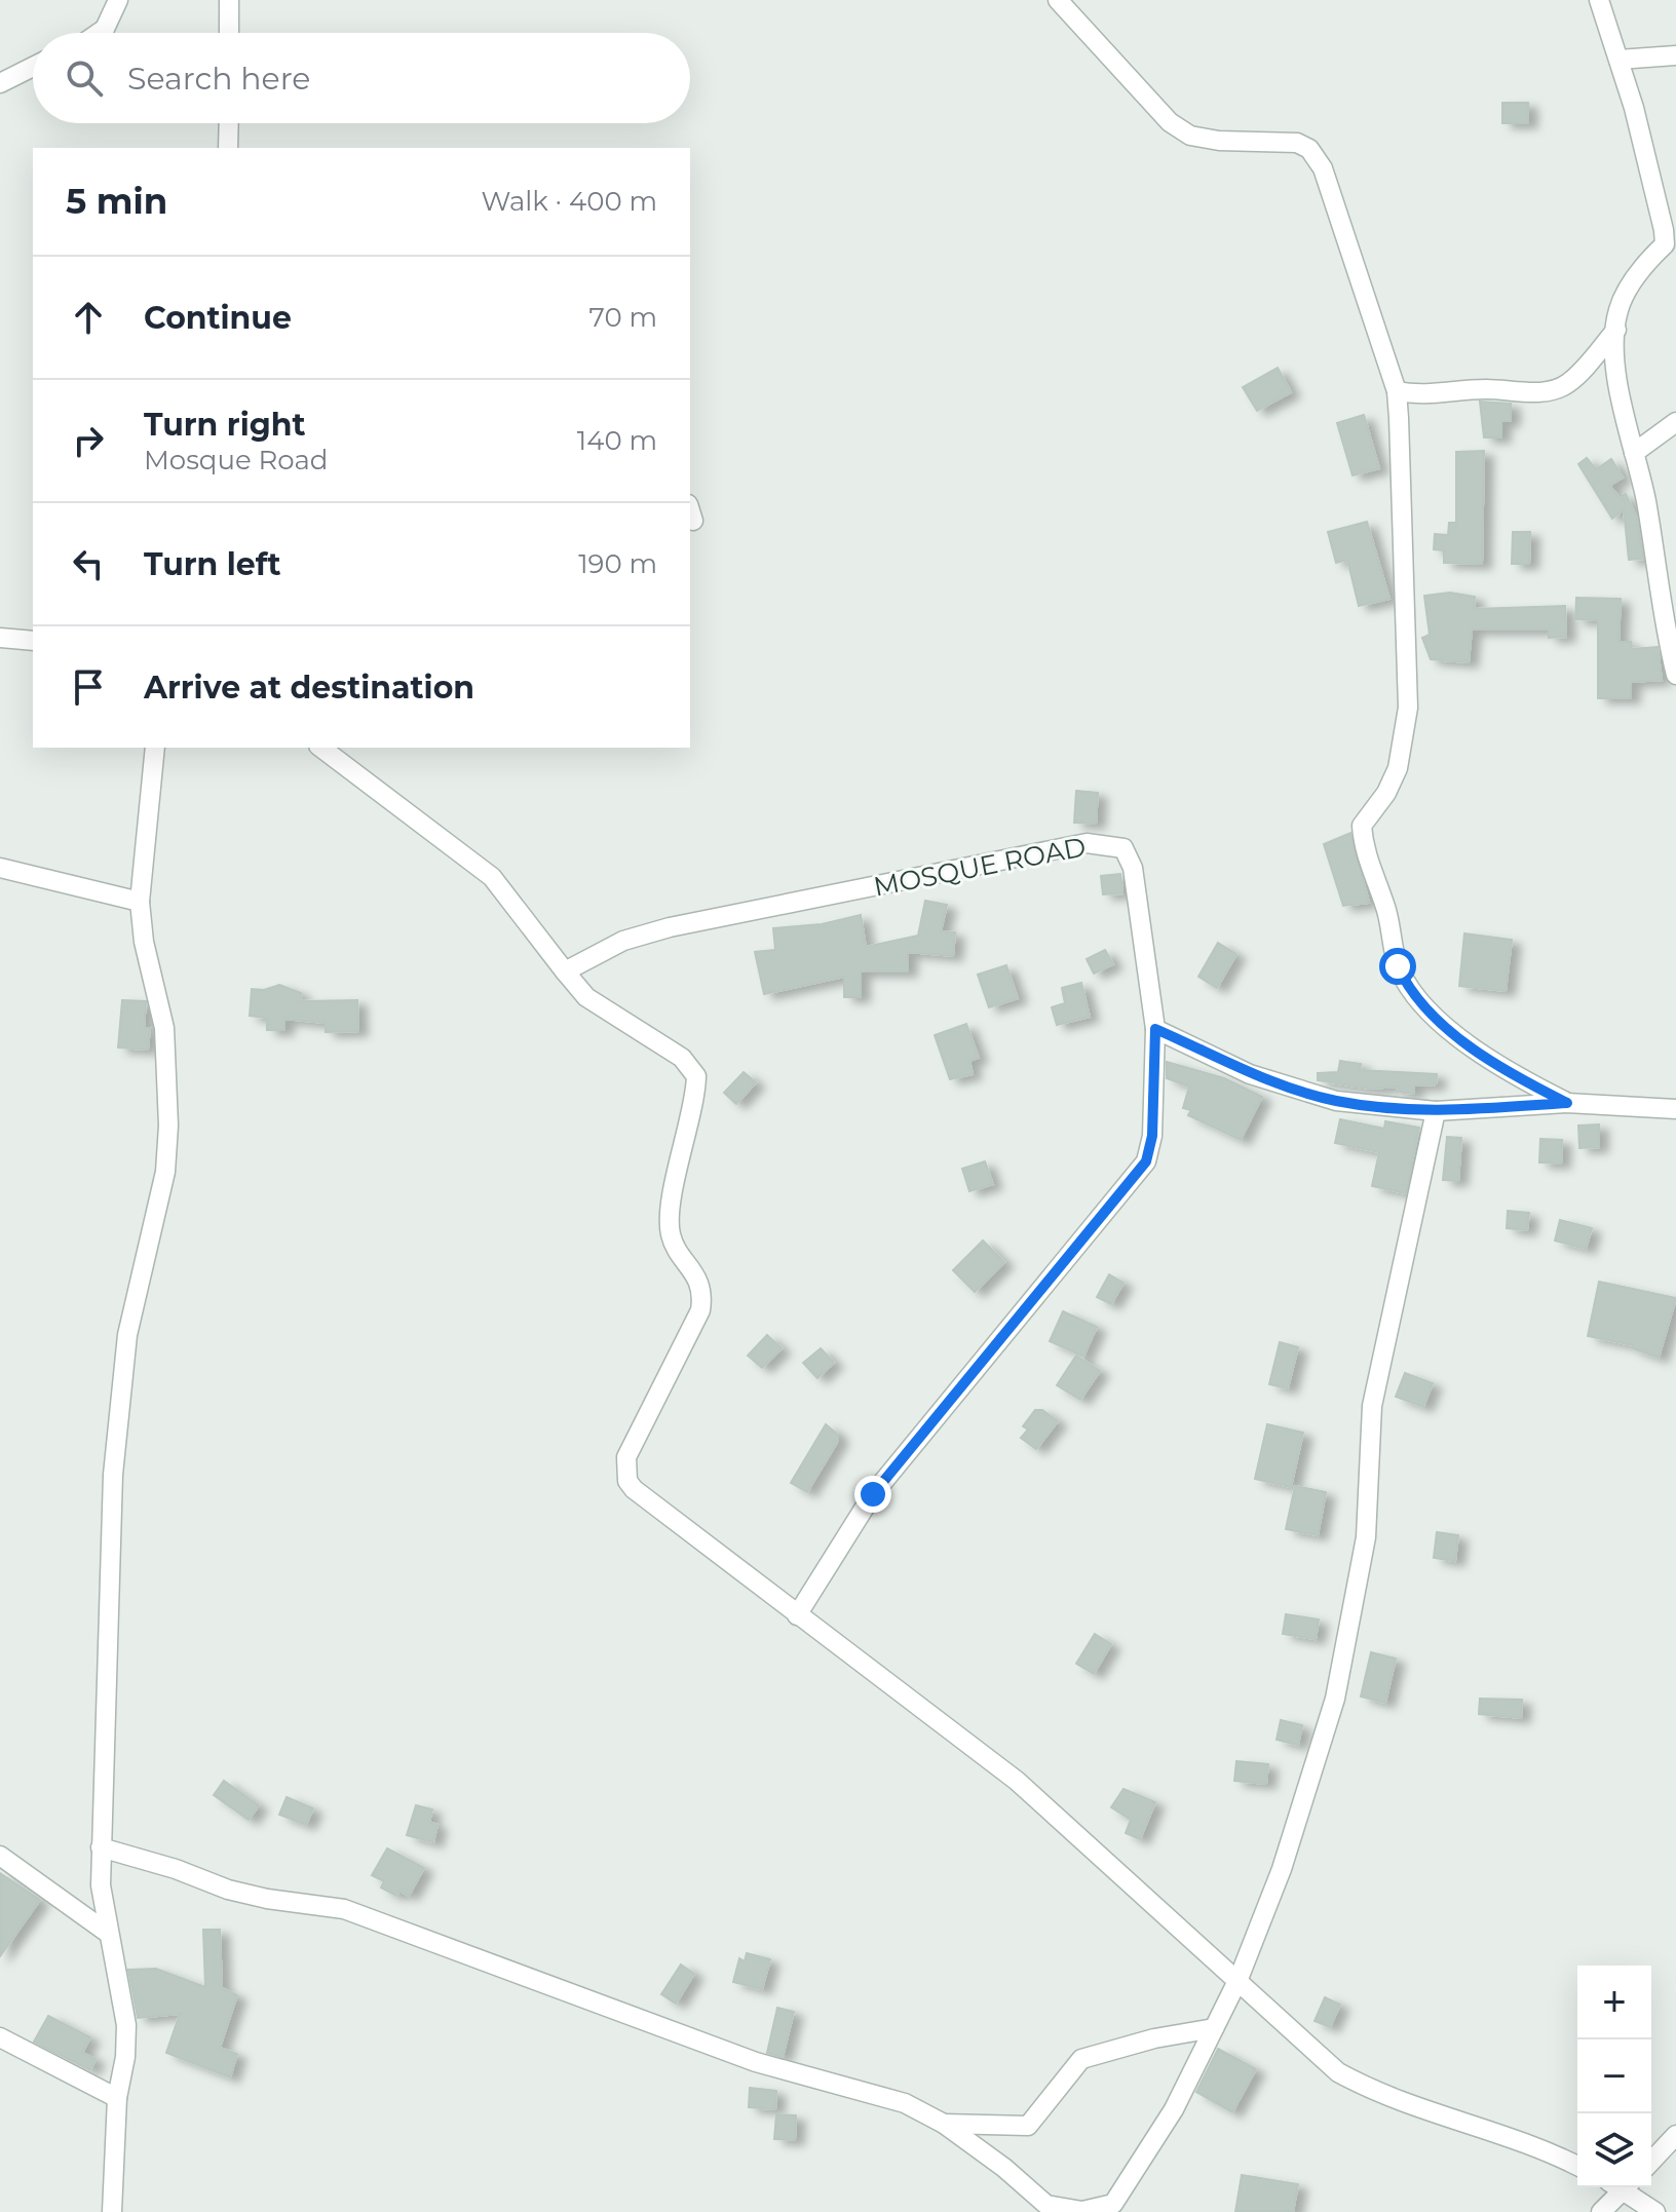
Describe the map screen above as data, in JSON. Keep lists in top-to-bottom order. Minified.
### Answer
{"streets":{"street":["MOSQUE ROAD"]},"page":{"search":"Search here","heading":["5 min","Walk · 400 m"],"list":[["Continue","70 m"],["Turn right","Mosque Road","140 m"],["Turn left","190 m"],"Arrive at destination"],"map_buttons":["+","−"]}}
